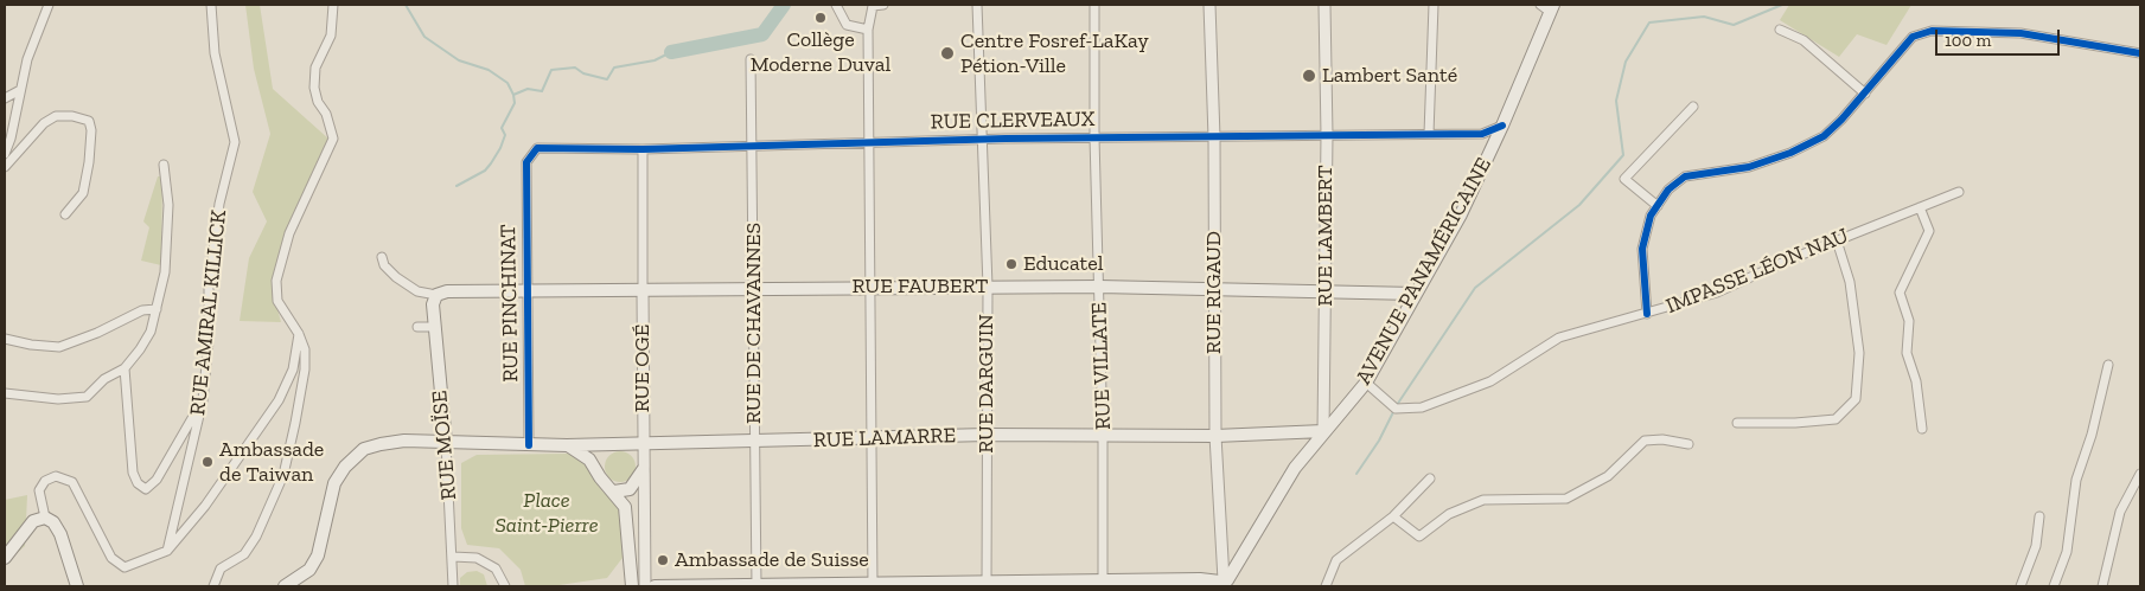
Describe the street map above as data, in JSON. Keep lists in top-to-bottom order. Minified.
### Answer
{"streets":{"main road":["AVENUE PANAMÉRICAINE","RUE FAUBERT","RUE LAMARRE","RUE MOÏSE"],"street":["RUE CLERVEAUX","RUE LAMBERT","IMPASSE LÉON NAU","RUE RIGAUD","RUE PINCHINAT","RUE AMIRAL KILLICK","RUE DE CHAVANNES","RUE VILLATE","RUE OGÉ","RUE DARGUIN"]},"crossings":[["RUE CLERVEAUX","RUE LAMBERT"],["RUE CLERVEAUX","AVENUE PANAMÉRICAINE"],["RUE CLERVEAUX","RUE RIGAUD"],["RUE CLERVEAUX","RUE PINCHINAT"],["RUE CLERVEAUX","RUE DE CHAVANNES"],["RUE CLERVEAUX","RUE VILLATE"],["RUE CLERVEAUX","RUE OGÉ"],["RUE CLERVEAUX","RUE DARGUIN"],["RUE LAMBERT","AVENUE PANAMÉRICAINE"],["RUE LAMBERT","RUE FAUBERT"],["RUE LAMBERT","RUE LAMARRE"],["AVENUE PANAMÉRICAINE","IMPASSE LÉON NAU"],["AVENUE PANAMÉRICAINE","RUE FAUBERT"],["AVENUE PANAMÉRICAINE","RUE RIGAUD"],["AVENUE PANAMÉRICAINE","RUE LAMARRE"],["RUE FAUBERT","RUE RIGAUD"],["RUE FAUBERT","RUE PINCHINAT"],["RUE FAUBERT","RUE DE CHAVANNES"],["RUE FAUBERT","RUE VILLATE"],["RUE FAUBERT","RUE OGÉ"],["RUE FAUBERT","RUE DARGUIN"],["RUE FAUBERT","RUE MOÏSE"],["RUE RIGAUD","RUE LAMARRE"],["RUE PINCHINAT","RUE LAMARRE"],["RUE DE CHAVANNES","RUE LAMARRE"],["RUE VILLATE","RUE LAMARRE"],["RUE OGÉ","RUE LAMARRE"],["RUE DARGUIN","RUE LAMARRE"],["RUE LAMARRE","RUE MOÏSE"]],"parks":["Place Saint-Pierre"],"places":["Collège Moderne Duval","Centre Fosref-LaKay Pétion-Ville","Lambert Santé","Educatel","Ambassade de Taiwan","Ambassade de Suisse"],"scale_bar":"100 m"}
